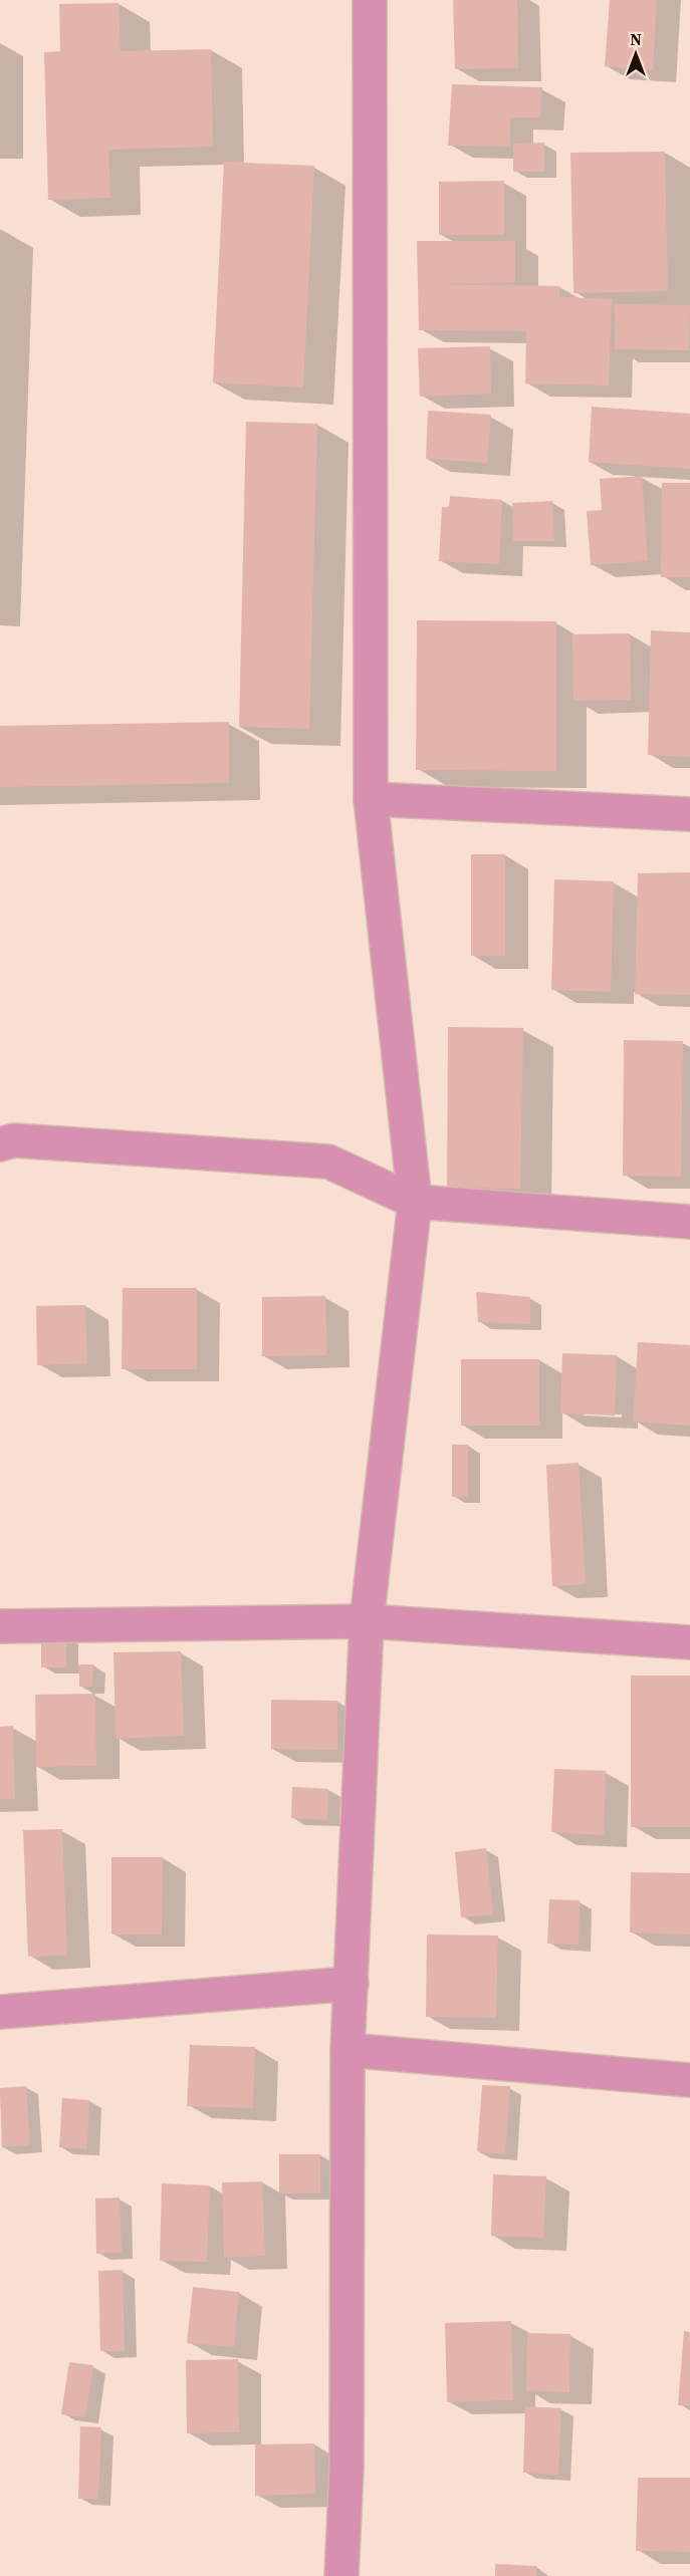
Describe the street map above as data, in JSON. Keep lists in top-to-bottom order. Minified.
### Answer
{"north":"top"}
